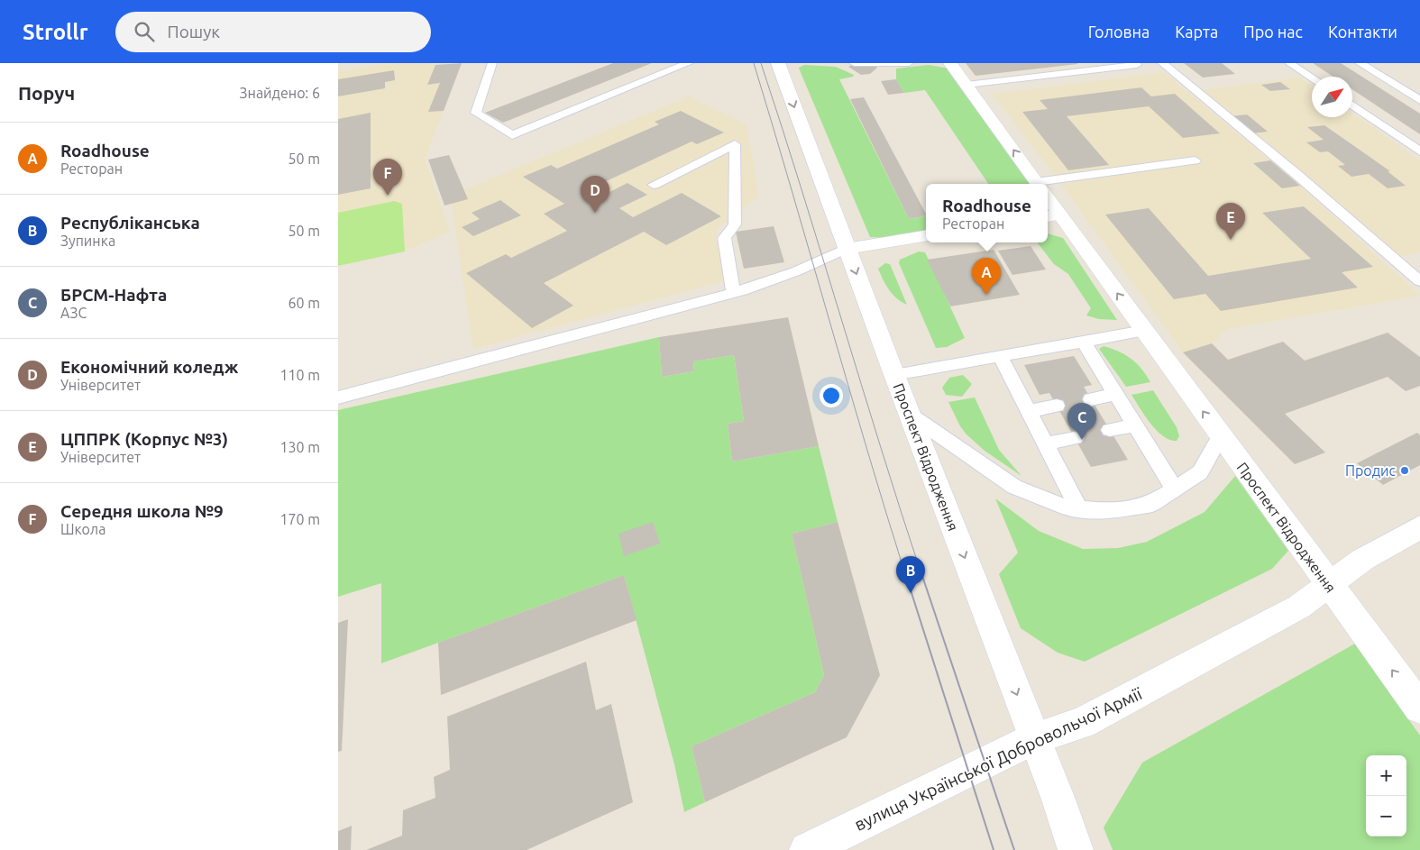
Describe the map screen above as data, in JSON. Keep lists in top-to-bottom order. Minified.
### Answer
{"streets":{"main road":["Проспект Відродження","вулиця Української Добровольчої Армії"]},"crossings":[["Проспект Відродження","вулиця Української Добровольчої Армії"]],"places":["Продис"],"north":"top right","page":{"header":"Strollr","search":"Пошук","nav":["Головна","Карта","Про нас","Контакти"],"heading":["Поруч","Знайдено: 6"],"list":[{"mark":"A","name":"Roadhouse","note":"Ресторан","value":"50 m"},{"mark":"B","name":"Республіканська","note":"Зупинка","value":"50 m"},{"mark":"C","name":"БРСМ-Нафта","note":"АЗС","value":"60 m"},{"mark":"D","name":"Економічний коледж","note":"Університет","value":"110 m"},{"mark":"E","name":"ЦППРК (Корпус №3)","note":"Університет","value":"130 m"},{"mark":"F","name":"Середня школа №9","note":"Школа","value":"170 m"}],"pins":["F","D","E","A","C","B"],"popup":["Roadhouse","Ресторан"],"map_buttons":["+","−"]}}
